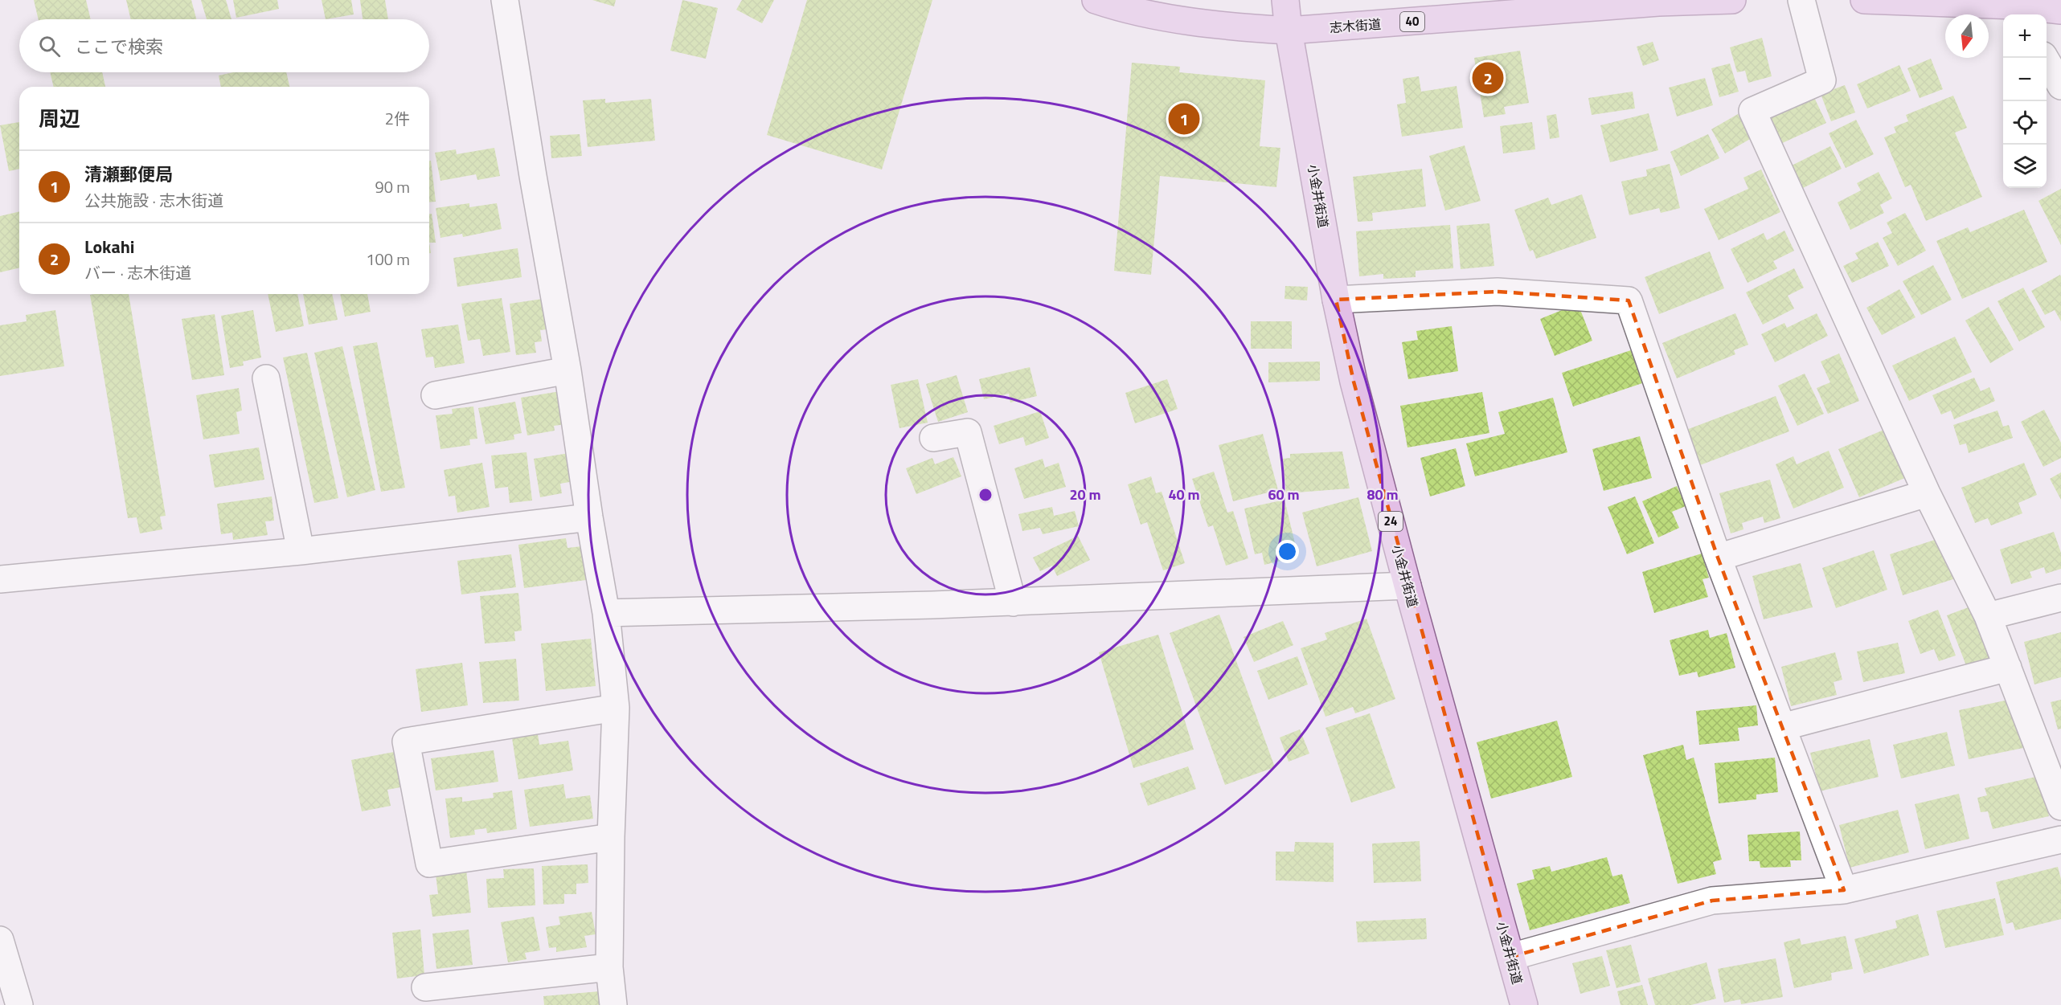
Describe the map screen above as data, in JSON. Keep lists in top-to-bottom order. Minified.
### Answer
{"streets":{"main road":["40","志木街道","小金井街道","24"]},"crossings":[["志木街道","小金井街道"]],"north":"bottom","page":{"map_buttons":["+","−"],"search":"ここで検索","pins":["2","1"],"heading":["周辺","2件"],"list":[{"mark":"1","name":"清瀬郵便局","note":"公共施設 · 志木街道","value":"90 m"},{"mark":"2","name":"Lokahi","note":"バー · 志木街道","value":"100 m"}]},"rings":["20 m","40 m","60 m","80 m"]}
